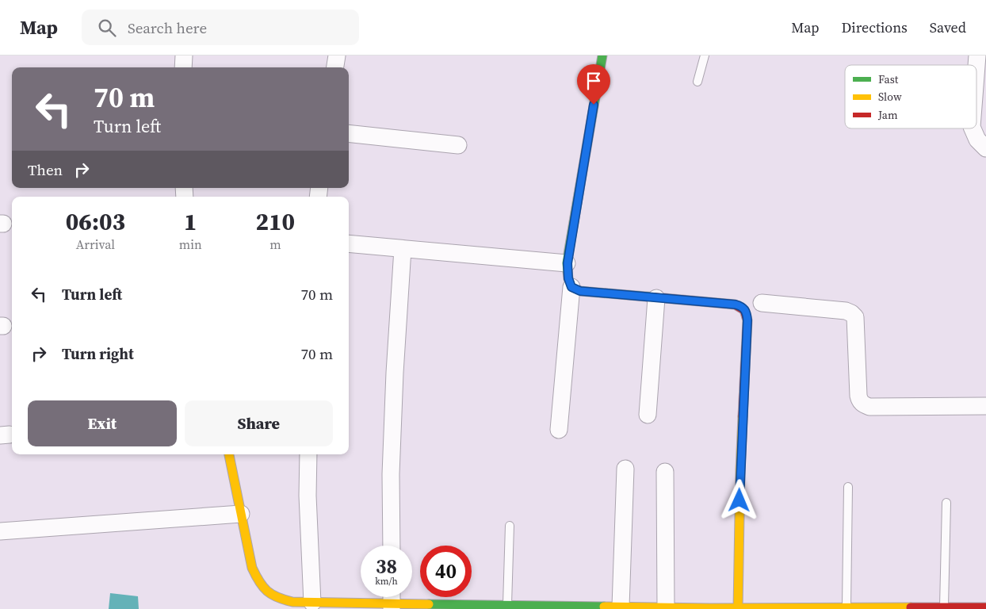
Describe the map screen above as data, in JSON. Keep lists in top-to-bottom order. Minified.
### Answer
{"legend":["Fast","Slow","Jam"],"page":{"header":"Map","search":"Search here","nav":["Map","Directions","Saved"],"turn":["70 m","Turn left"],"then":"Then","eta":["06:03","Arrival","1","min","210","m"],"list":[{"name":"Turn left","value":"70 m"},{"name":"Turn right","value":"70 m"}],"buttons":["Exit","Share"],"speed":"38 km/h","limit":"40"}}
